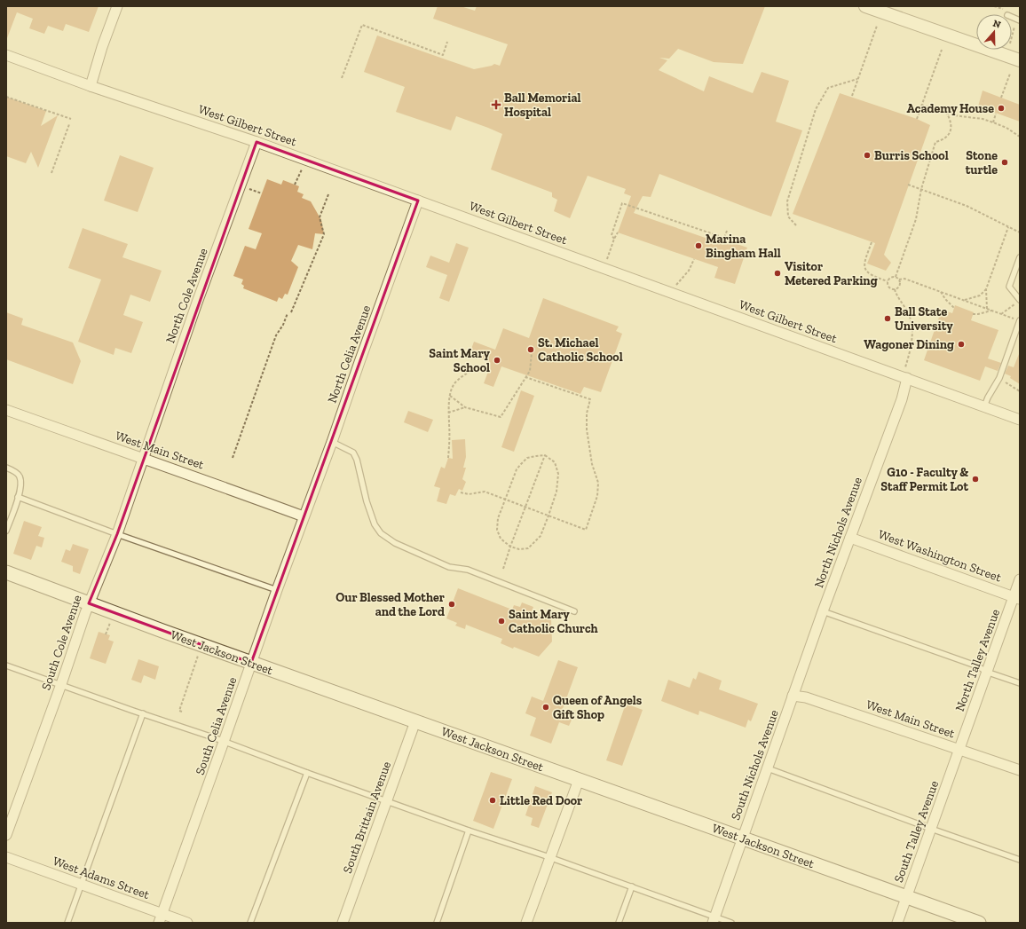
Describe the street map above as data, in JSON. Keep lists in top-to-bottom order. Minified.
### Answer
{"streets":{"main road":["West Jackson Street"],"street":["West Gilbert Street","North Cole Avenue","North Celia Avenue","West Main Street","North Nichols Avenue","West Washington Street","South Cole Avenue","North Talley Avenue","South Celia Avenue","South Nichols Avenue","South Brittain Avenue","South Talley Avenue","West Adams Street"]},"crossings":[["West Gilbert Street","North Cole Avenue"],["West Gilbert Street","North Celia Avenue"],["West Gilbert Street","North Nichols Avenue"],["North Cole Avenue","West Main Street"],["North Cole Avenue","South Cole Avenue"],["North Celia Avenue","West Main Street"],["North Celia Avenue","South Celia Avenue"],["West Main Street","North Nichols Avenue"],["West Main Street","South Cole Avenue"],["West Main Street","North Talley Avenue"],["West Main Street","South Celia Avenue"],["West Main Street","South Nichols Avenue"],["West Main Street","South Talley Avenue"],["North Nichols Avenue","West Washington Street"],["North Nichols Avenue","South Nichols Avenue"],["West Washington Street","North Talley Avenue"],["South Cole Avenue","West Jackson Street"],["West Jackson Street","South Celia Avenue"],["West Jackson Street","South Nichols Avenue"],["West Jackson Street","South Brittain Avenue"],["West Jackson Street","South Talley Avenue"],["North Talley Avenue","South Talley Avenue"],["South Celia Avenue","West Adams Street"]],"places":{"health":["Ball Memorial Hospital"],"other":["Academy House","Burris School","Stone turtle","Marina Bingham Hall","Visitor Metered Parking","Ball State University","Wagoner Dining","St. Michael Catholic School","Saint Mary School","G10 - Faculty & Staff Permit Lot","Our Blessed Mother and the Lord","Saint Mary Catholic Church","Queen of Angels Gift Shop","Little Red Door"]},"north":"top"}
